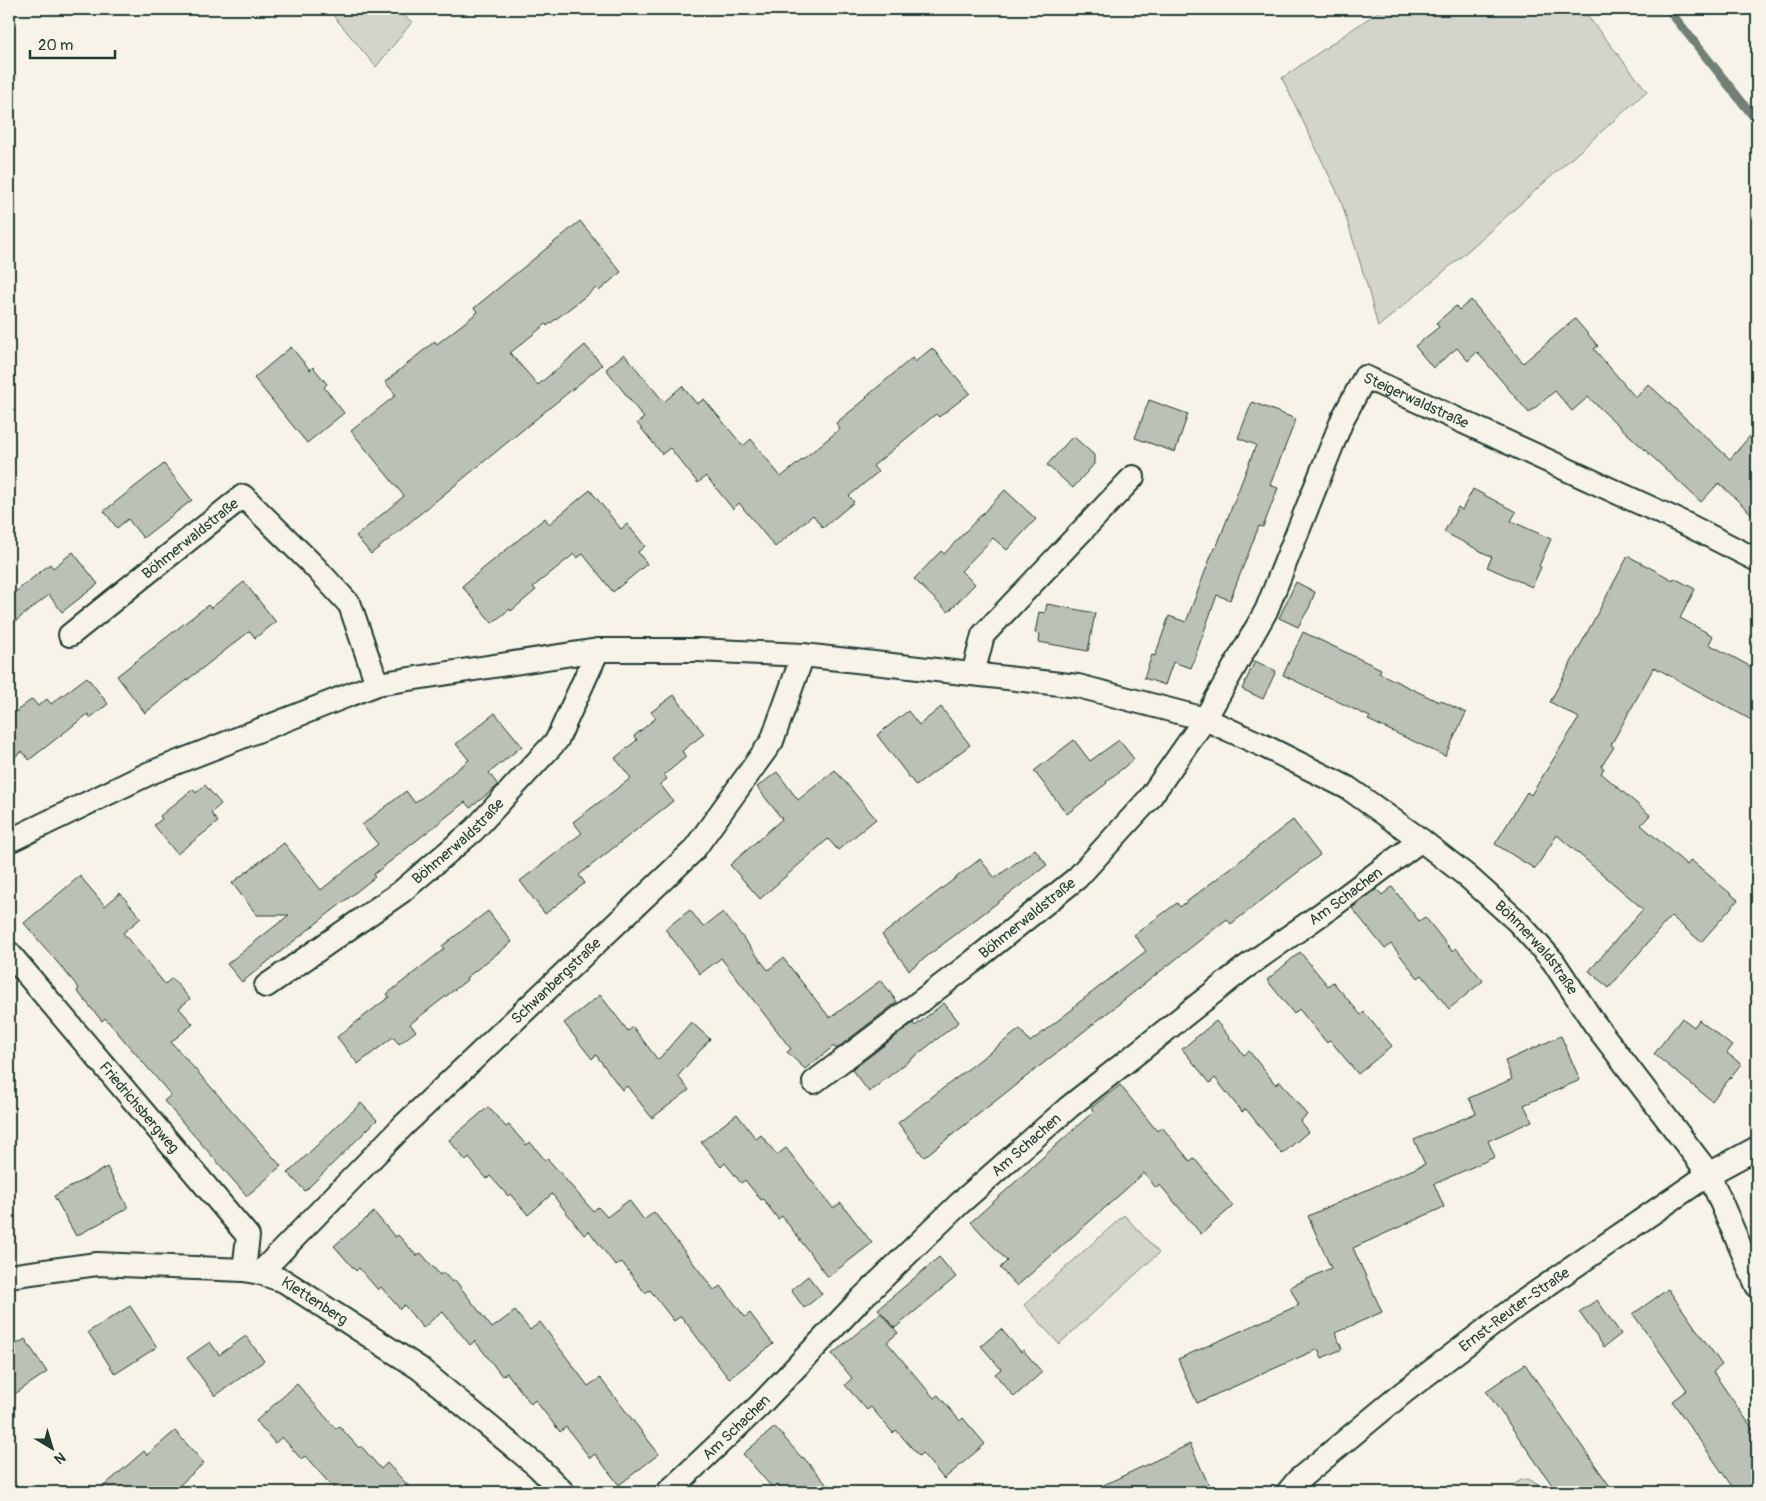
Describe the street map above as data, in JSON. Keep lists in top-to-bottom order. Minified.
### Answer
{"streets":{"street":["Steigerwaldstraße","Böhmerwaldstraße","Am Schachen","Schwanbergstraße","Friedrichsbergweg","Klettenberg","Ernst-Reuter-Straße"]},"crossings":[["Steigerwaldstraße","Böhmerwaldstraße"],["Böhmerwaldstraße","Am Schachen"],["Böhmerwaldstraße","Schwanbergstraße"],["Böhmerwaldstraße","Ernst-Reuter-Straße"],["Schwanbergstraße","Friedrichsbergweg"],["Schwanbergstraße","Klettenberg"],["Friedrichsbergweg","Klettenberg"]],"scale_bar":"20 m","north":"bottom right"}
